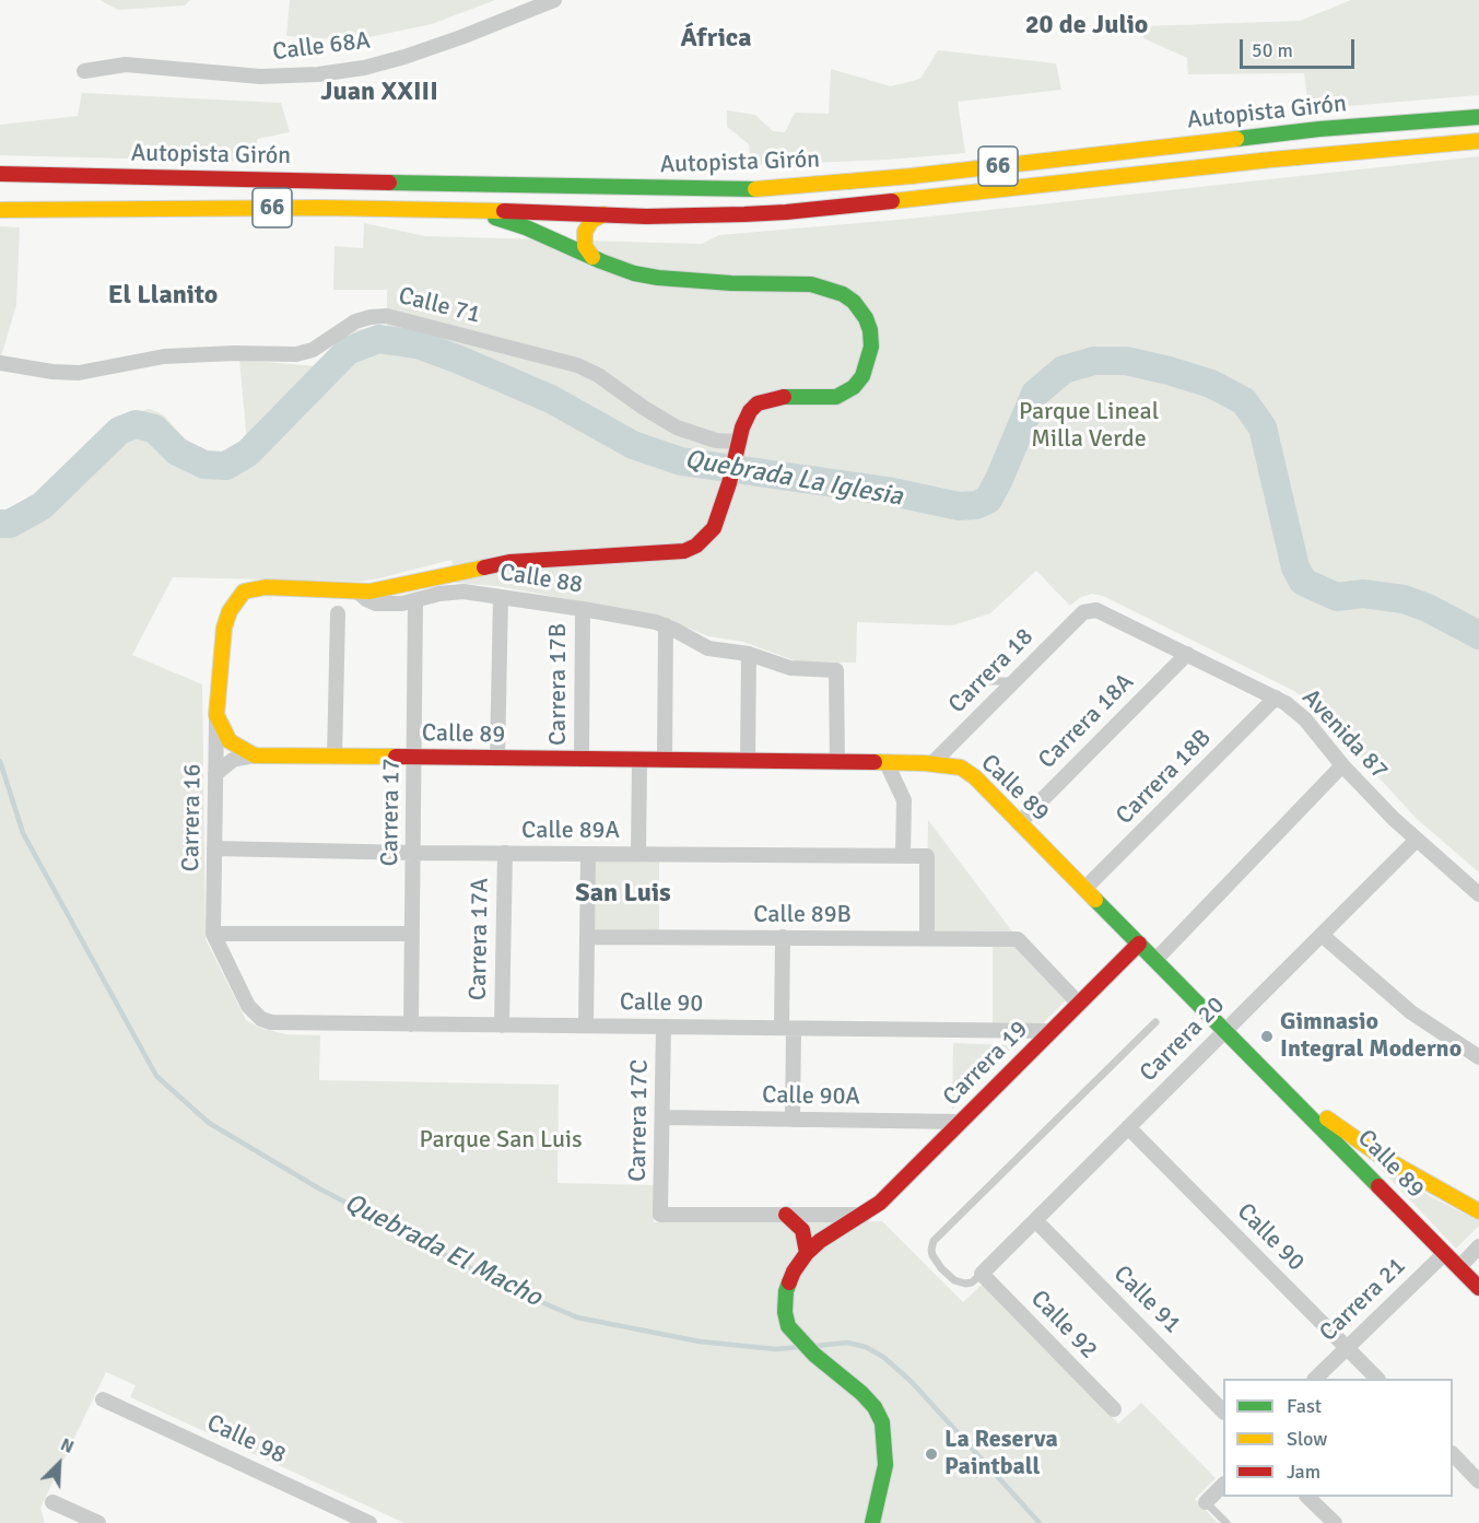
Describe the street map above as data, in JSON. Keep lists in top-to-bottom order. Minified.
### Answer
{"streets":{"main road":["Autopista Girón","66","Calle 88","Calle 89","Carrera 16","Carrera 19"],"street":["Calle 68A","Calle 71","Carrera 18","Carrera 17B","Carrera 18A","Avenida 87","Carrera 18B","Carrera 17","Calle 89A","Calle 89B","Carrera 17A","Calle 90","Carrera 20","Calle 90A","Carrera 17C","Calle 91","Carrera 21","Calle 92","Calle 98"]},"crossings":[["Calle 88","Carrera 17B"],["Calle 88","Calle 89"],["Calle 88","Carrera 17"],["Calle 88","Carrera 16"],["Carrera 18","Calle 89"],["Carrera 18","Avenida 87"],["Carrera 17B","Calle 89"],["Carrera 18A","Calle 89"],["Carrera 18A","Avenida 87"],["Calle 89","Carrera 18B"],["Calle 89","Carrera 17"],["Calle 89","Carrera 16"],["Calle 89","Carrera 20"],["Calle 89","Carrera 19"],["Calle 89","Carrera 21"],["Avenida 87","Carrera 18B"],["Avenida 87","Carrera 20"],["Carrera 17","Calle 89A"],["Carrera 17","Calle 90"],["Carrera 16","Calle 89A"],["Carrera 16","Calle 90"],["Calle 89A","Calle 89B"],["Calle 89A","Carrera 17A"],["Calle 89B","Carrera 19"],["Carrera 17A","Calle 90"],["Calle 90","Carrera 20"],["Calle 90","Carrera 19"],["Calle 90","Carrera 17C"],["Calle 90","Carrera 21"],["Carrera 20","Calle 91"],["Carrera 20","Calle 92"],["Carrera 19","Calle 90A"],["Calle 90A","Carrera 17C"]],"districts":["20 de Julio","África","Juan XXIII","El Llanito","San Luis"],"water":["Quebrada La Iglesia","Quebrada El Macho"],"parks":["Parque Lineal Milla Verde","Parque San Luis"],"places":["Gimnasio Integral Moderno","La Reserva Paintball"],"legend":["Fast","Slow","Jam"],"scale_bar":"50 m","north":"top right"}
